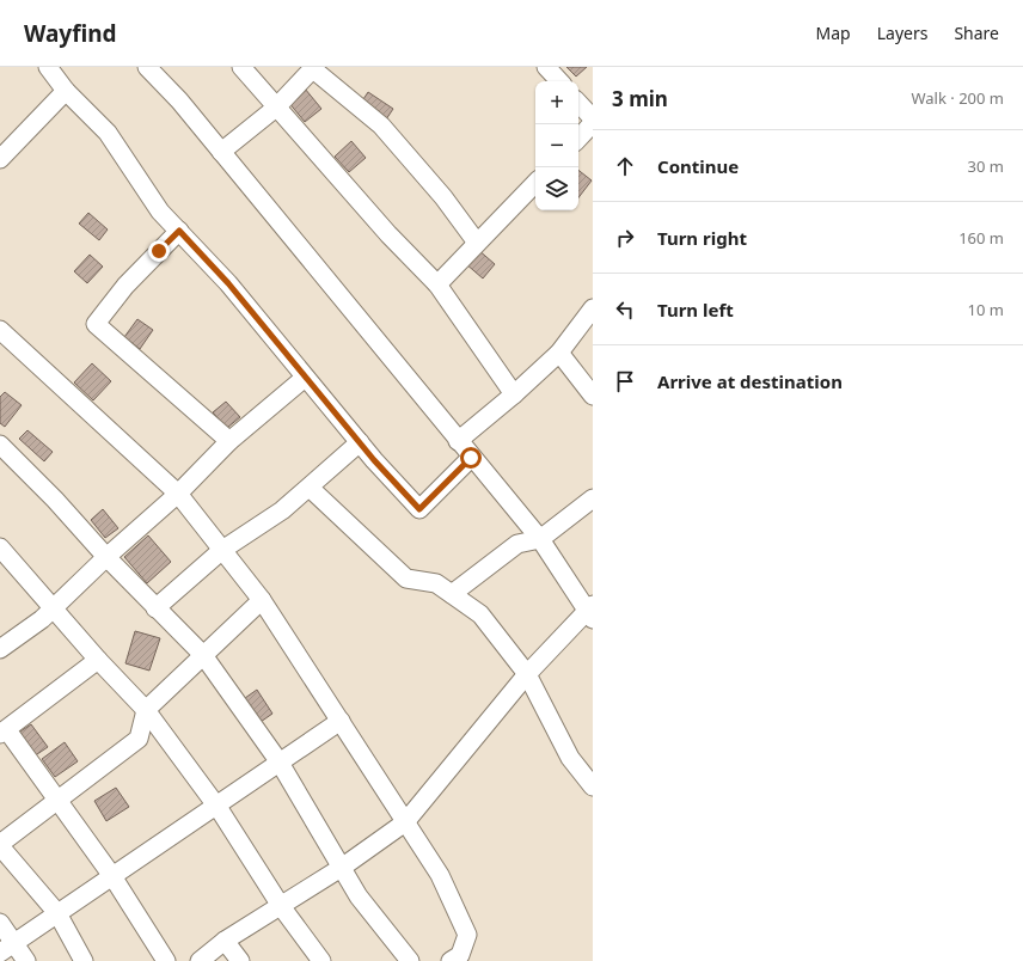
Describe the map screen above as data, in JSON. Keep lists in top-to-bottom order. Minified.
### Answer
{"page":{"header":"Wayfind","nav":["Map","Layers","Share"],"heading":["3 min","Walk · 200 m"],"map_buttons":["+","−"],"list":[["Continue","30 m"],["Turn right","160 m"],["Turn left","10 m"],"Arrive at destination"]}}
